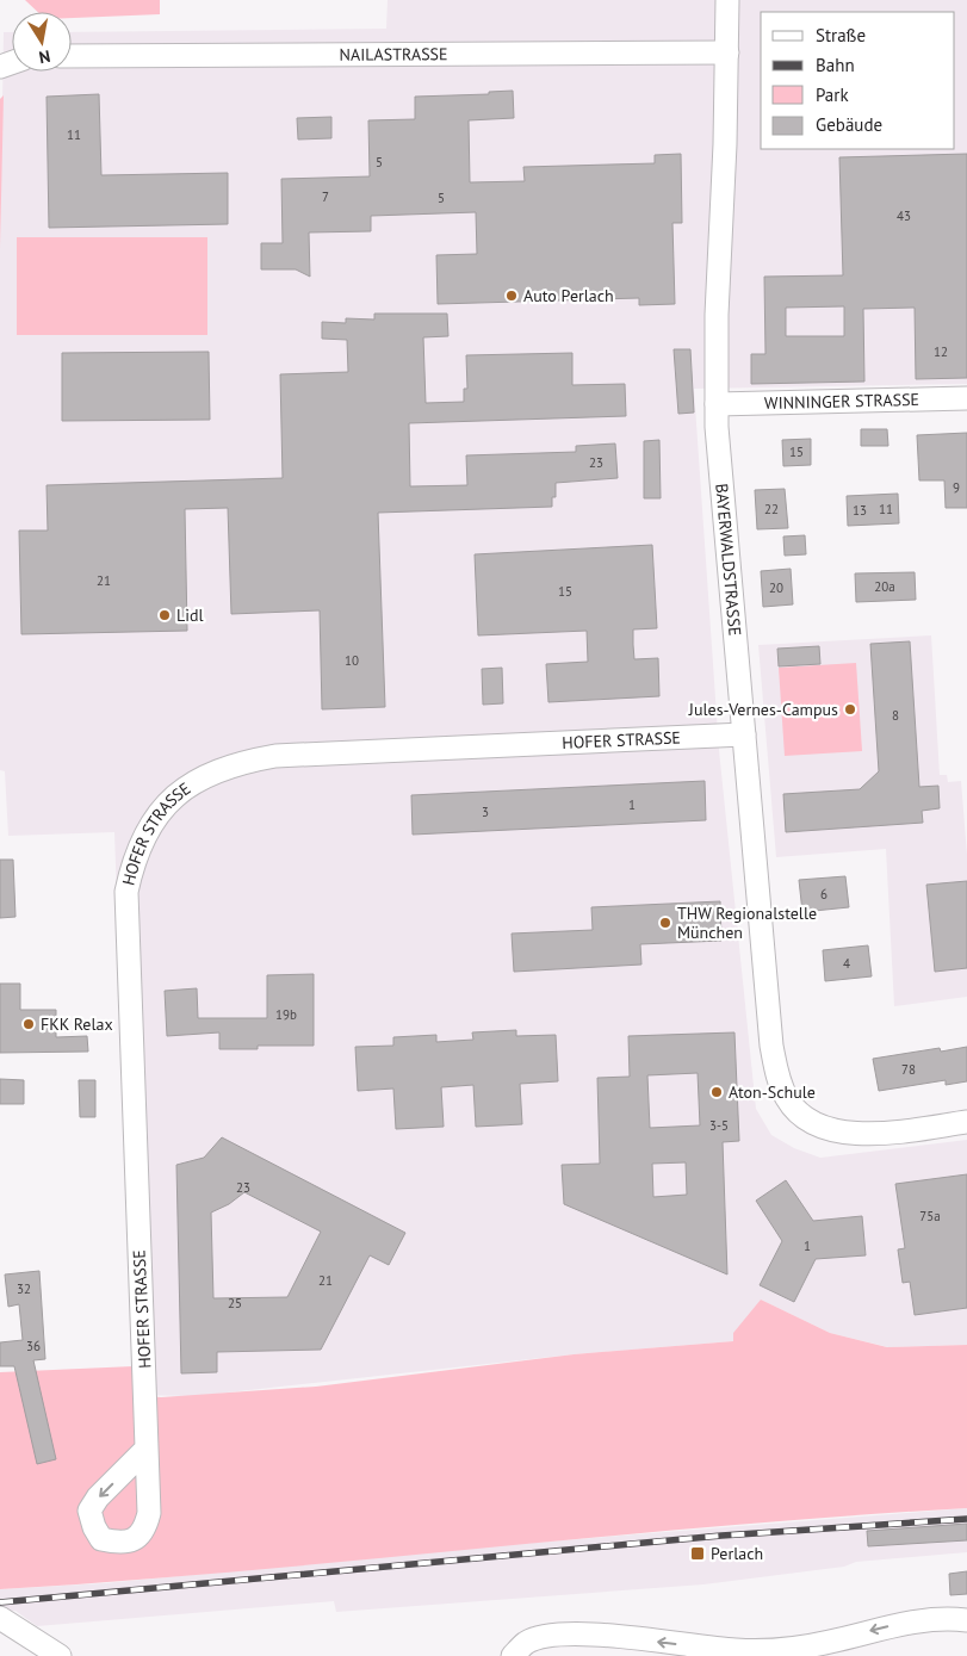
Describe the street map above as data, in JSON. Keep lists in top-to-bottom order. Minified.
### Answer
{"streets":{"street":["NAILASTRASSE","WINNINGER STRASSE","BAYERWALDSTRASSE","HOFER STRASSE"]},"crossings":[["NAILASTRASSE","BAYERWALDSTRASSE"],["WINNINGER STRASSE","BAYERWALDSTRASSE"],["BAYERWALDSTRASSE","HOFER STRASSE"]],"places":{"other":["Auto Perlach","Lidl","Jules-Vernes-Campus","THW Regionalstelle München","FKK Relax","Aton-Schule"],"transit":["Perlach"]},"house_numbers":["11","5","7","5","43","12","15","23","9","22","11","13","21","20a","20","15","10","8","1","3","6","4","19b","78","3-5","23","75a","1","21","32","25","36"],"legend":["Straße","Bahn","Park","Gebäude"],"north":"bottom"}
